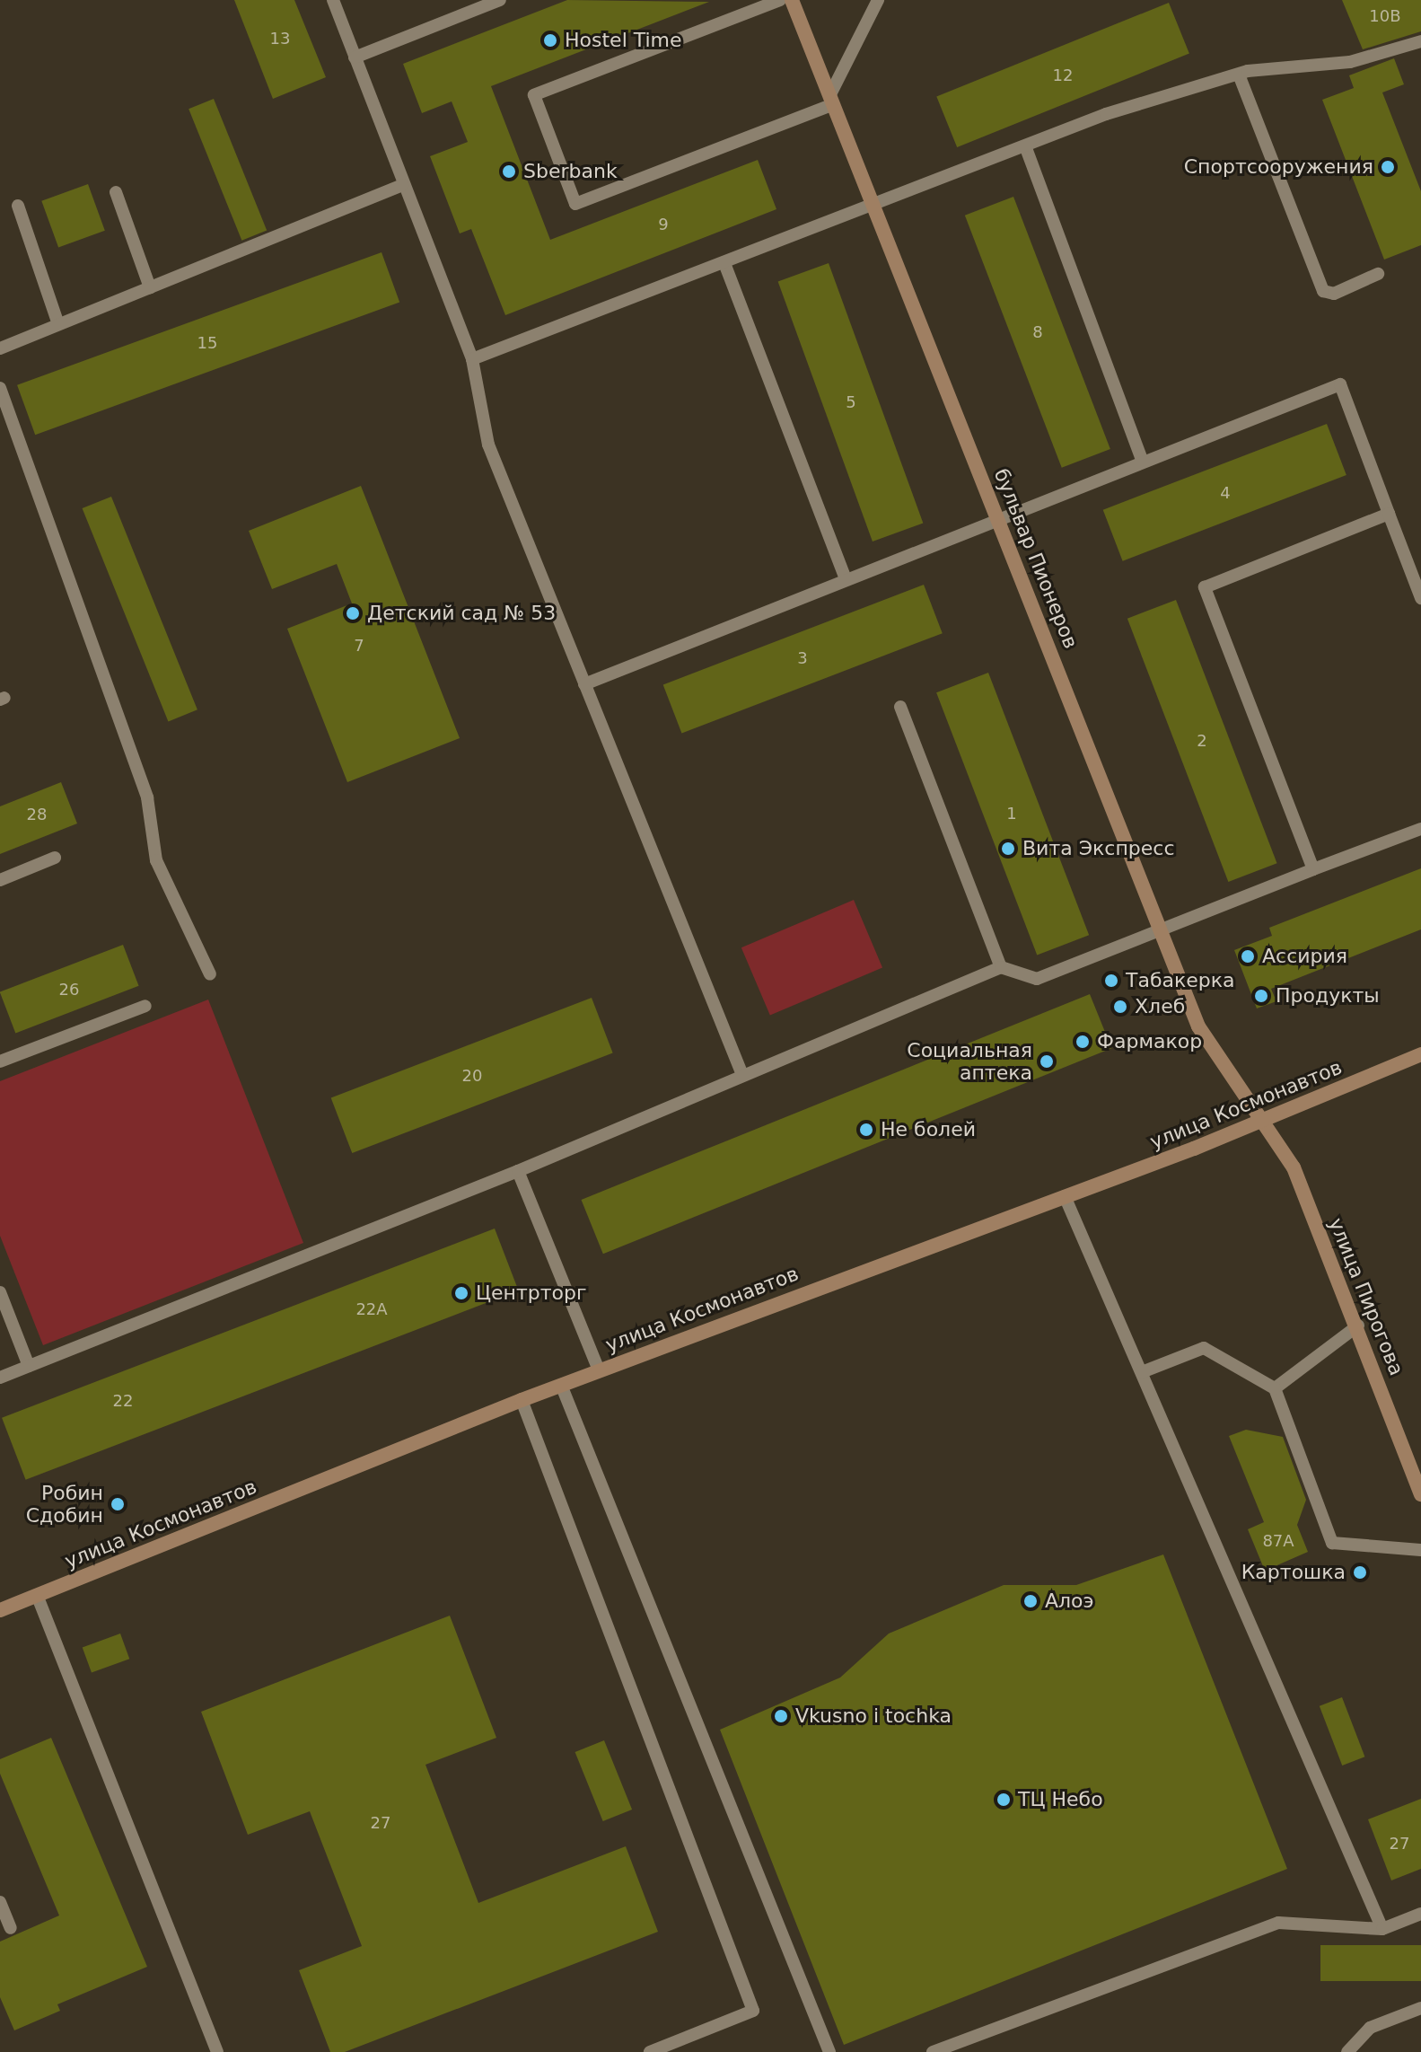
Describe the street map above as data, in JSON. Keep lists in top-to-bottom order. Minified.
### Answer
{"streets":{"street":["бульвар Пионеров","улица Космонавтов","улица Пирогова"]},"crossings":[["бульвар Пионеров","улица Космонавтов"],["бульвар Пионеров","улица Пирогова"],["улица Космонавтов","улица Пирогова"]],"places":["Hostel Time","Спортсооружения","Sberbank","Детский сад № 53","Вита Экспресс","Ассирия","Табакерка","Продукты","Хлеб","Фармакор","Социальная аптека","Не болей","Центрторг","Робин Сдобин","Картошка","Алоэ","Vkusno i tochka","ТЦ Небо"],"house_numbers":["10В","13","12","9","8","15","5","4","7","3","2","1","28","26","20","22А","22","87А","27","27"]}
